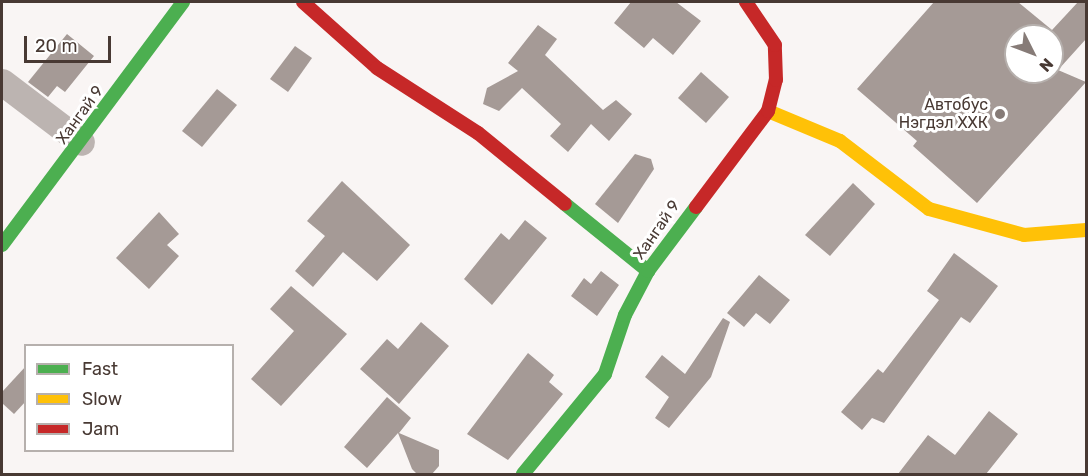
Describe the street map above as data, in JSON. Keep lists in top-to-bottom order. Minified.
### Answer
{"streets":{"street":["Хангай 9"]},"places":["Автобус Нэгдэл ХХК"],"legend":["Fast","Slow","Jam"],"scale_bar":"20 m","north":"bottom right"}
